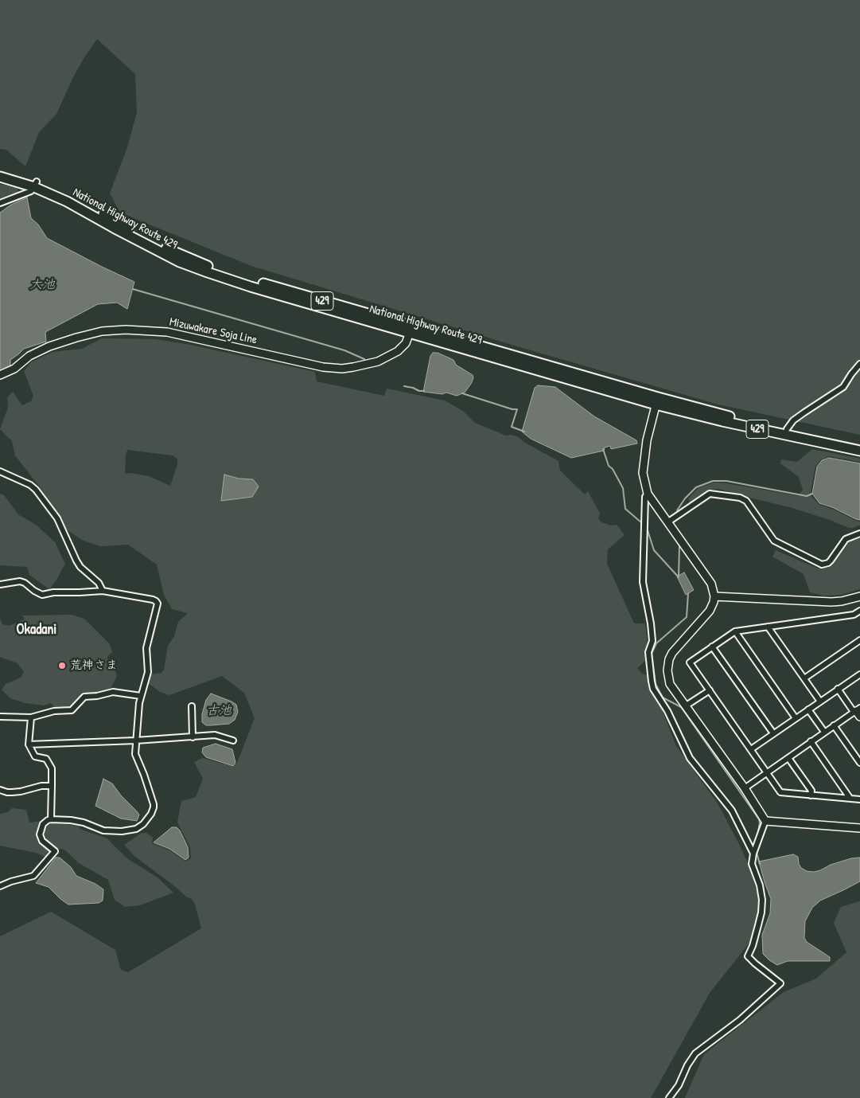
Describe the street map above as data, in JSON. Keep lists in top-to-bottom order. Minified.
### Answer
{"streets":{"highway":["National Highway Route 429","429"],"street":["Mizuwakare Soja Line"]},"crossings":[["National Highway Route 429","Mizuwakare Soja Line"]],"districts":["Okadani"],"water":["大池","古池"],"places":["荒神さま"]}
